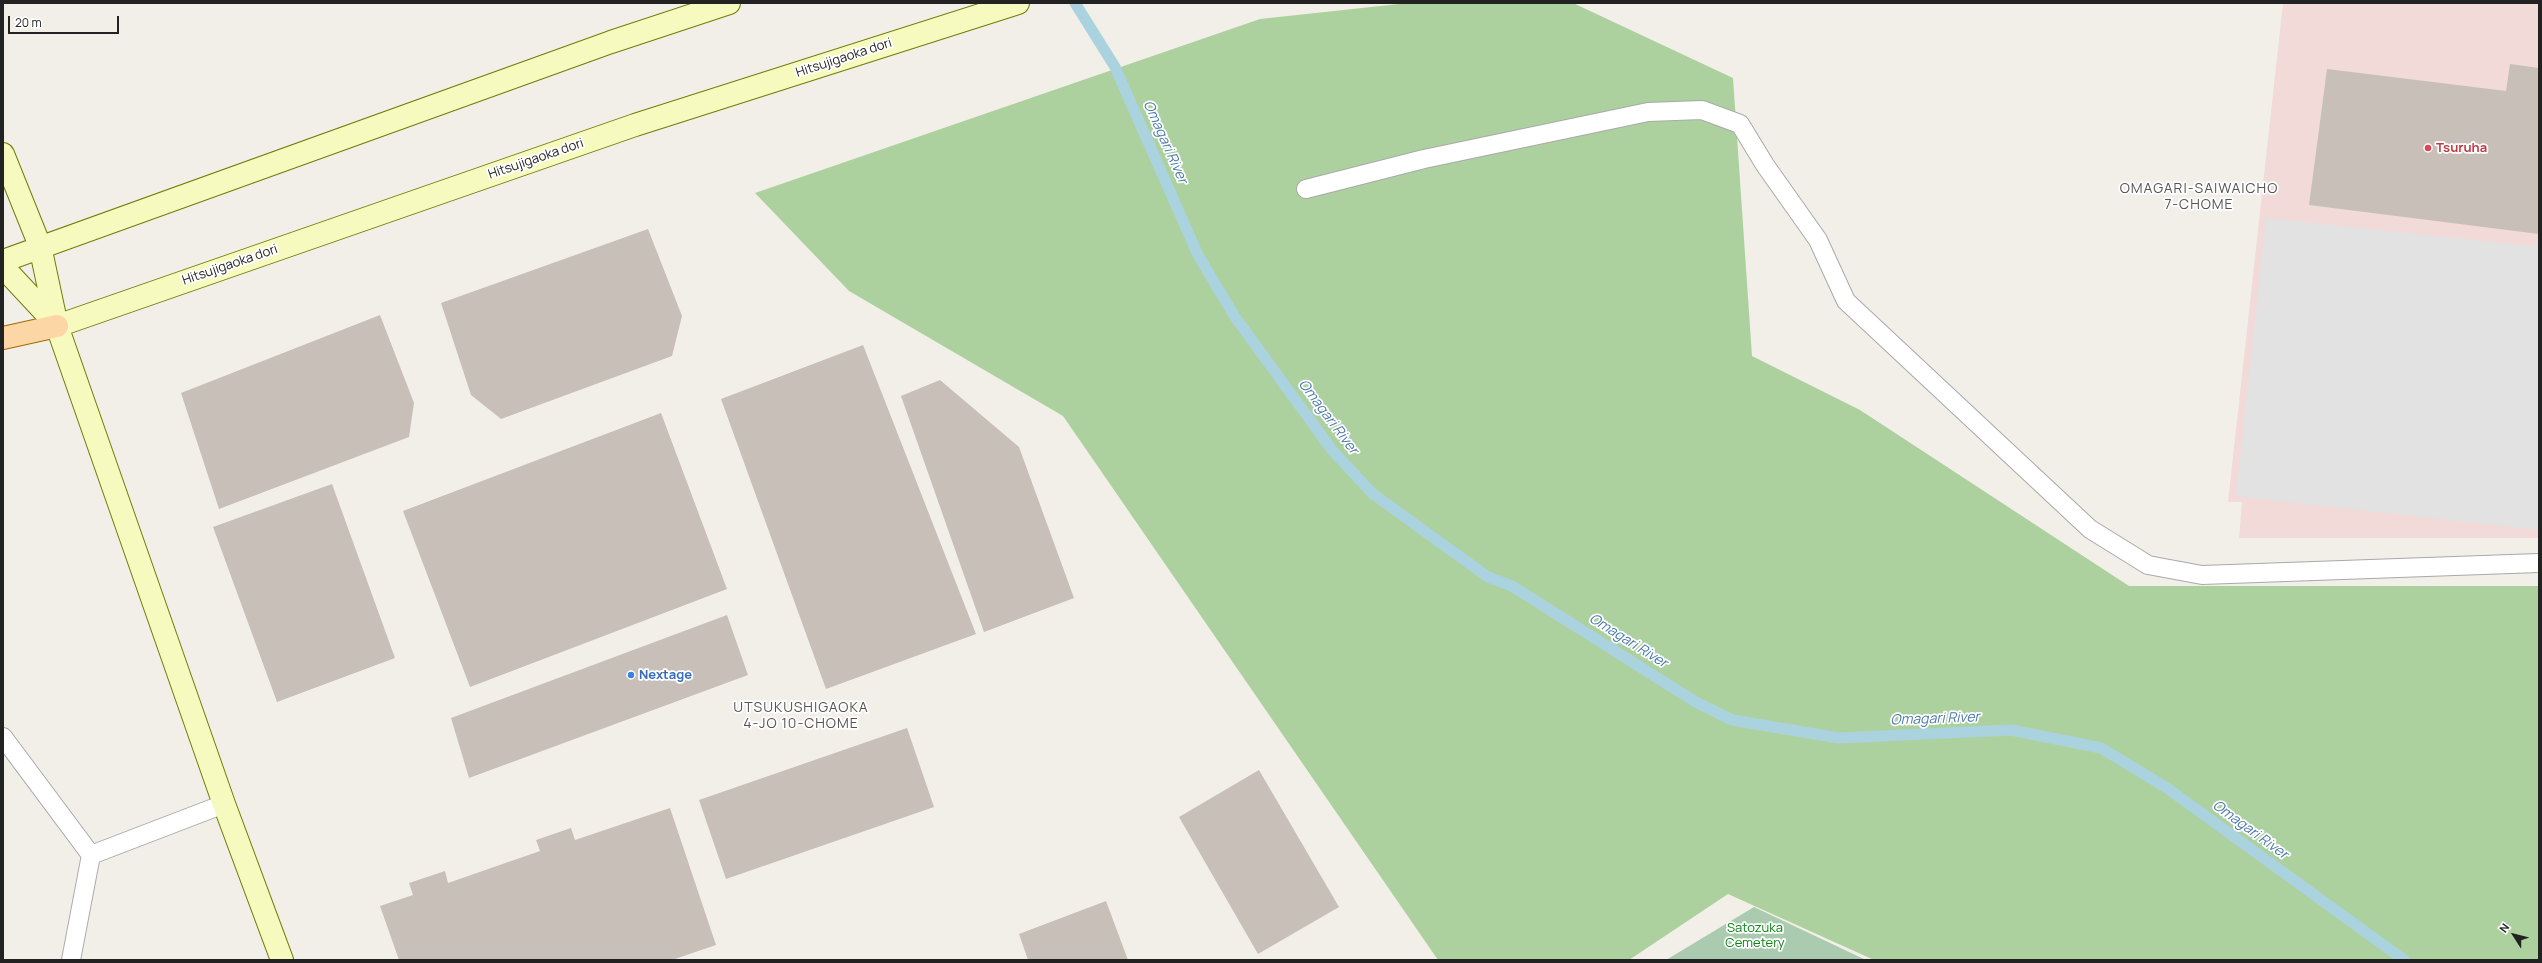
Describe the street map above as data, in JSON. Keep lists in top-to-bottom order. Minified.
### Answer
{"streets":{"main road":["Hitsujigaoka dori"]},"districts":["OMAGARI-SAIWAICHO 7-CHOME","UTSUKUSHIGAOKA 4-JO 10-CHOME"],"water":["Omagari River"],"parks":["Satozuka Cemetery"],"places":["Tsuruha","Nextage"],"scale_bar":"20 m","north":"top left"}
